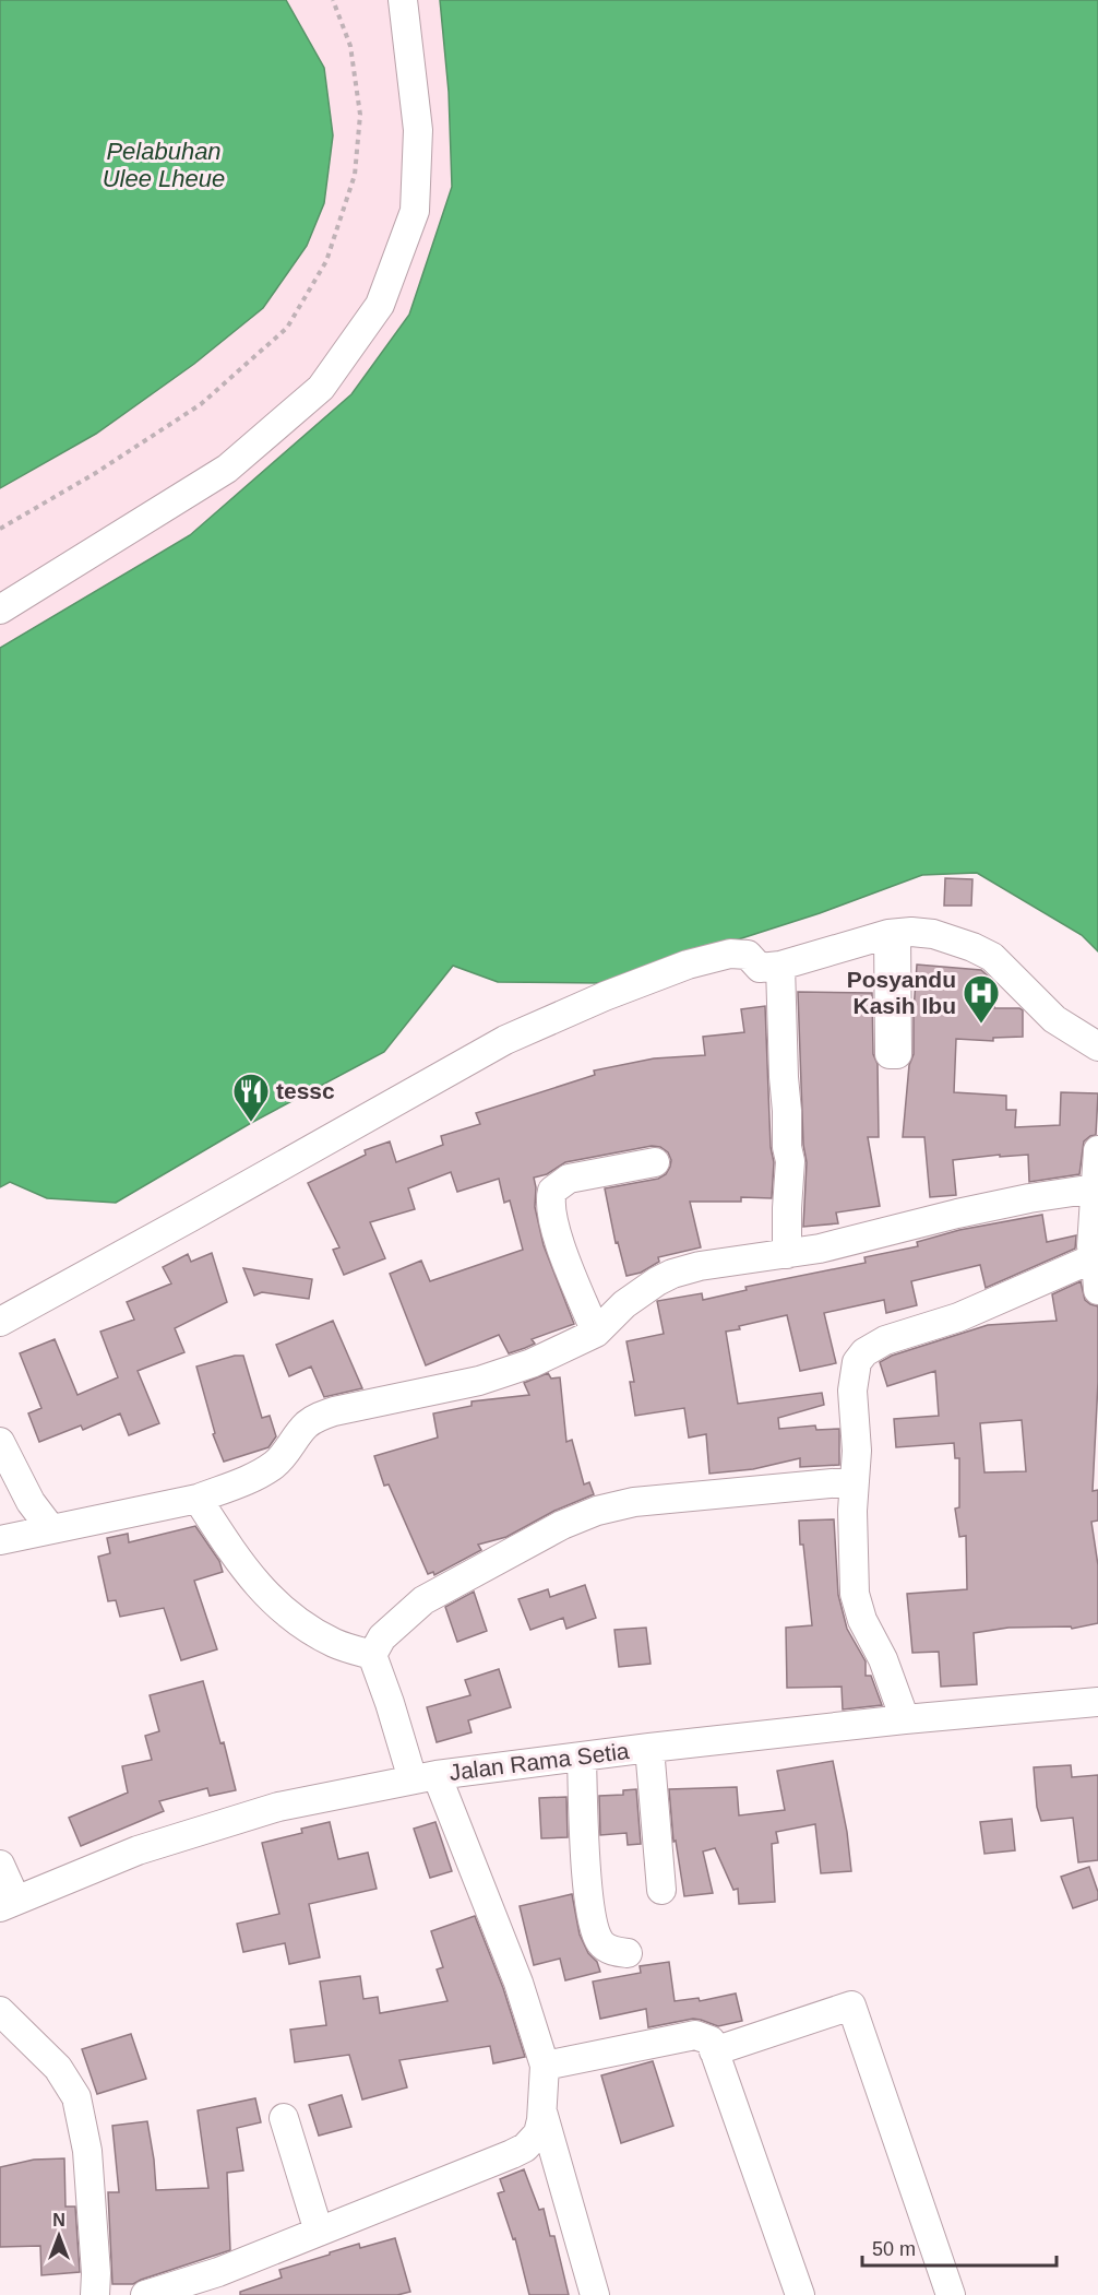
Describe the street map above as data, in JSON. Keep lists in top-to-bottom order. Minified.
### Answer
{"streets":{"street":["Jalan Rama Setia"]},"water":["Pelabuhan Ulee Lheue"],"places":{"hospital":["Posyandu Kasih Ibu"],"restaurant":["tessc"]},"scale_bar":"50 m","north":"top"}
